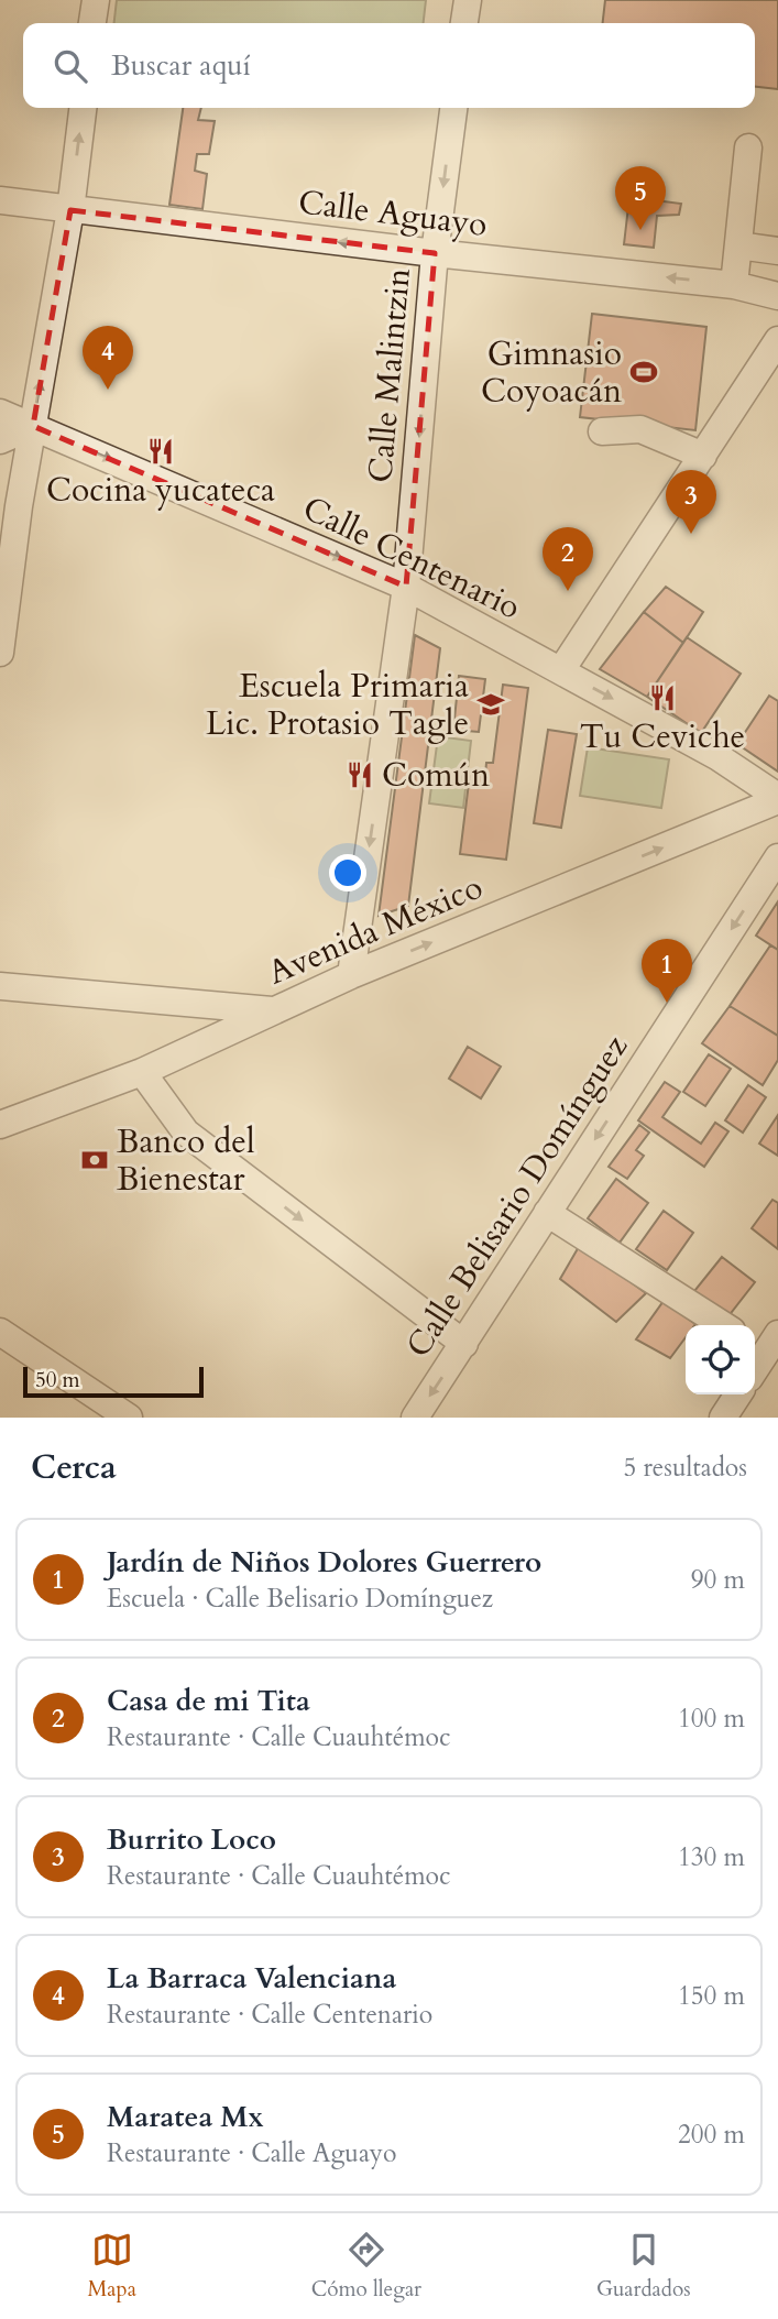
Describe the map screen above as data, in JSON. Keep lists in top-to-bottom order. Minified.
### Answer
{"streets":{"street":["Calle Aguayo","Calle Malintzin","Calle Centenario","Avenida México","Calle Belisario Domínguez"]},"crossings":[["Calle Aguayo","Calle Malintzin"],["Calle Malintzin","Calle Centenario"],["Calle Malintzin","Avenida México"],["Calle Centenario","Avenida México"]],"one_way":["Calle Aguayo","Calle Malintzin","Calle Centenario","Avenida México","Calle Belisario Domínguez"],"places":{"sports":["Gimnasio Coyoacán"],"restaurant":["Cocina yucateca","Tu Ceviche","Común"],"school or university":["Escuela Primaria Lic. Protasio Tagle"],"bank":["Banco del Bienestar"]},"scale_bar":"50 m","page":{"search":"Buscar aquí","pins":["5","4","3","2","1"],"scale":"50 m","heading":["Cerca","5 resultados"],"list":[{"mark":"1","name":"Jardín de Niños Dolores Guerrero","note":"Escuela · Calle Belisario Domínguez","value":"90 m"},{"mark":"2","name":"Casa de mi Tita","note":"Restaurante · Calle Cuauhtémoc","value":"100 m"},{"mark":"3","name":"Burrito Loco","note":"Restaurante · Calle Cuauhtémoc","value":"130 m"},{"mark":"4","name":"La Barraca Valenciana","note":"Restaurante · Calle Centenario","value":"150 m"},{"mark":"5","name":"Maratea Mx","note":"Restaurante · Calle Aguayo","value":"200 m"}],"nav":["Mapa","Cómo llegar","Guardados"]}}
